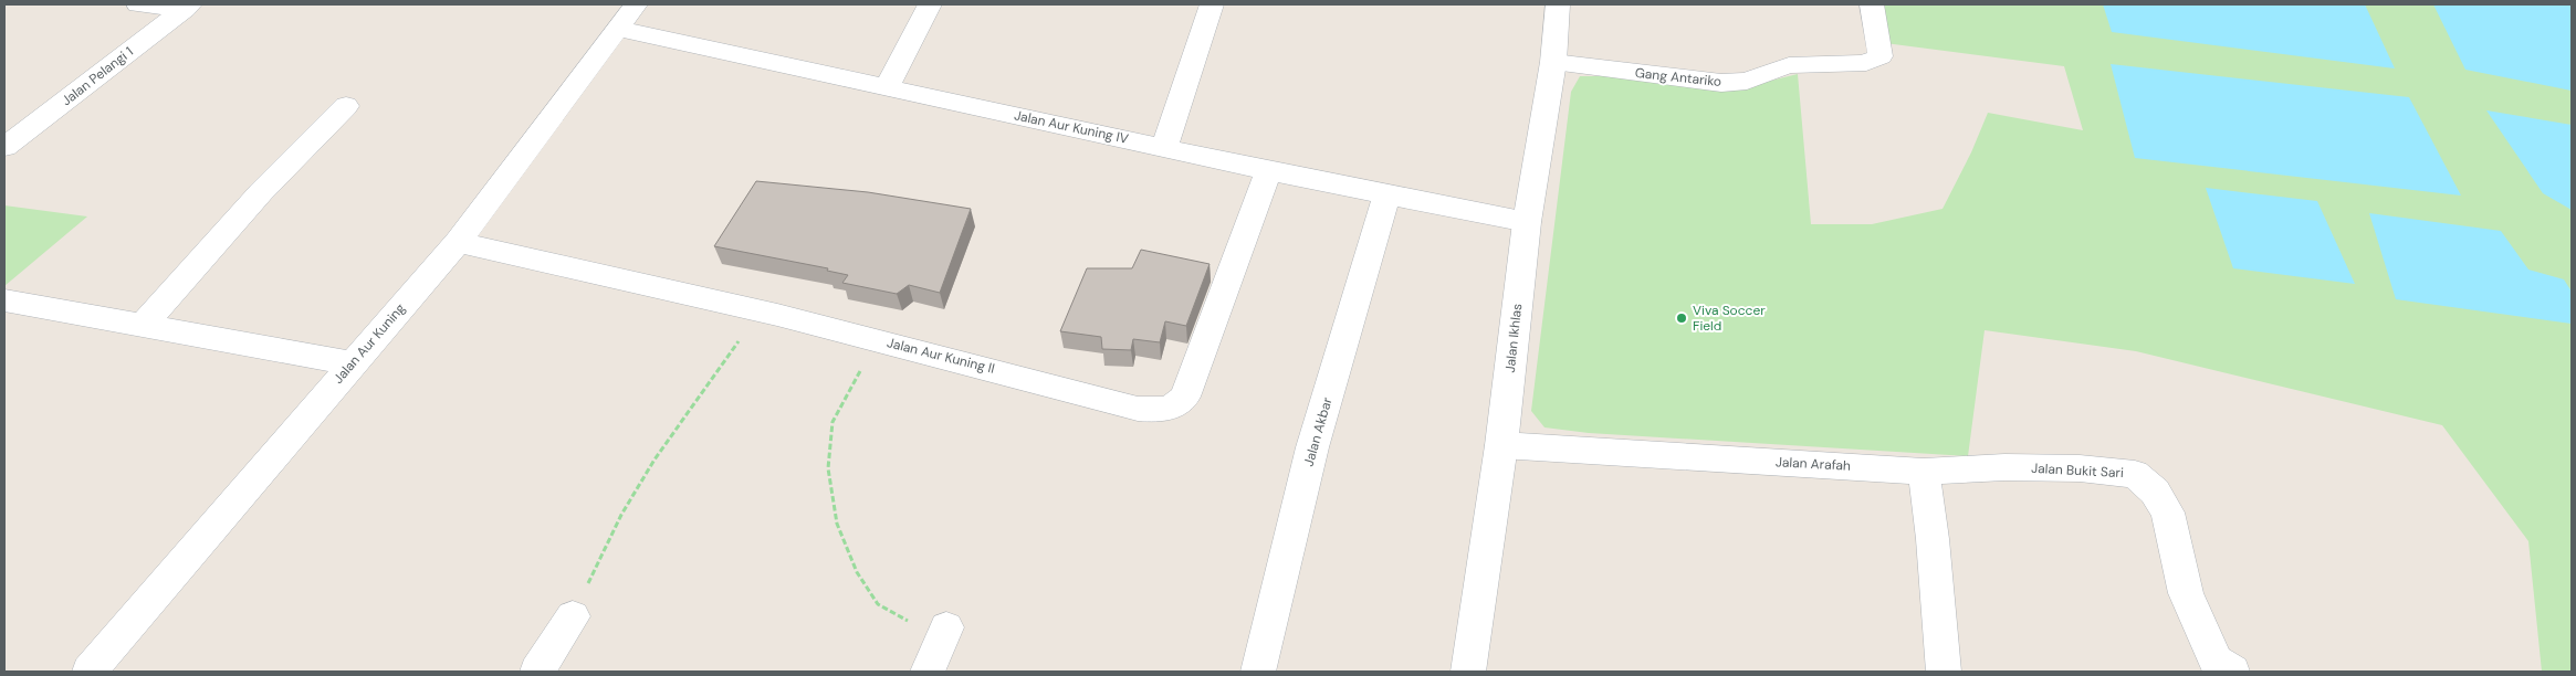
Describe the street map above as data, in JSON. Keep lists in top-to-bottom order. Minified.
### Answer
{"streets":{"street":["Jalan Pelangi 1","Gang Antariko","Jalan Aur Kuning IV","Jalan Ikhlas","Jalan Aur Kuning","Jalan Aur Kuning II","Jalan Akbar","Jalan Arafah","Jalan Bukit Sari"]},"crossings":[["Gang Antariko","Jalan Ikhlas"],["Jalan Aur Kuning IV","Jalan Ikhlas"],["Jalan Aur Kuning IV","Jalan Aur Kuning"],["Jalan Aur Kuning IV","Jalan Aur Kuning II"],["Jalan Aur Kuning IV","Jalan Akbar"],["Jalan Ikhlas","Jalan Arafah"],["Jalan Aur Kuning","Jalan Aur Kuning II"],["Jalan Arafah","Jalan Bukit Sari"]],"places":["Viva Soccer Field"]}
